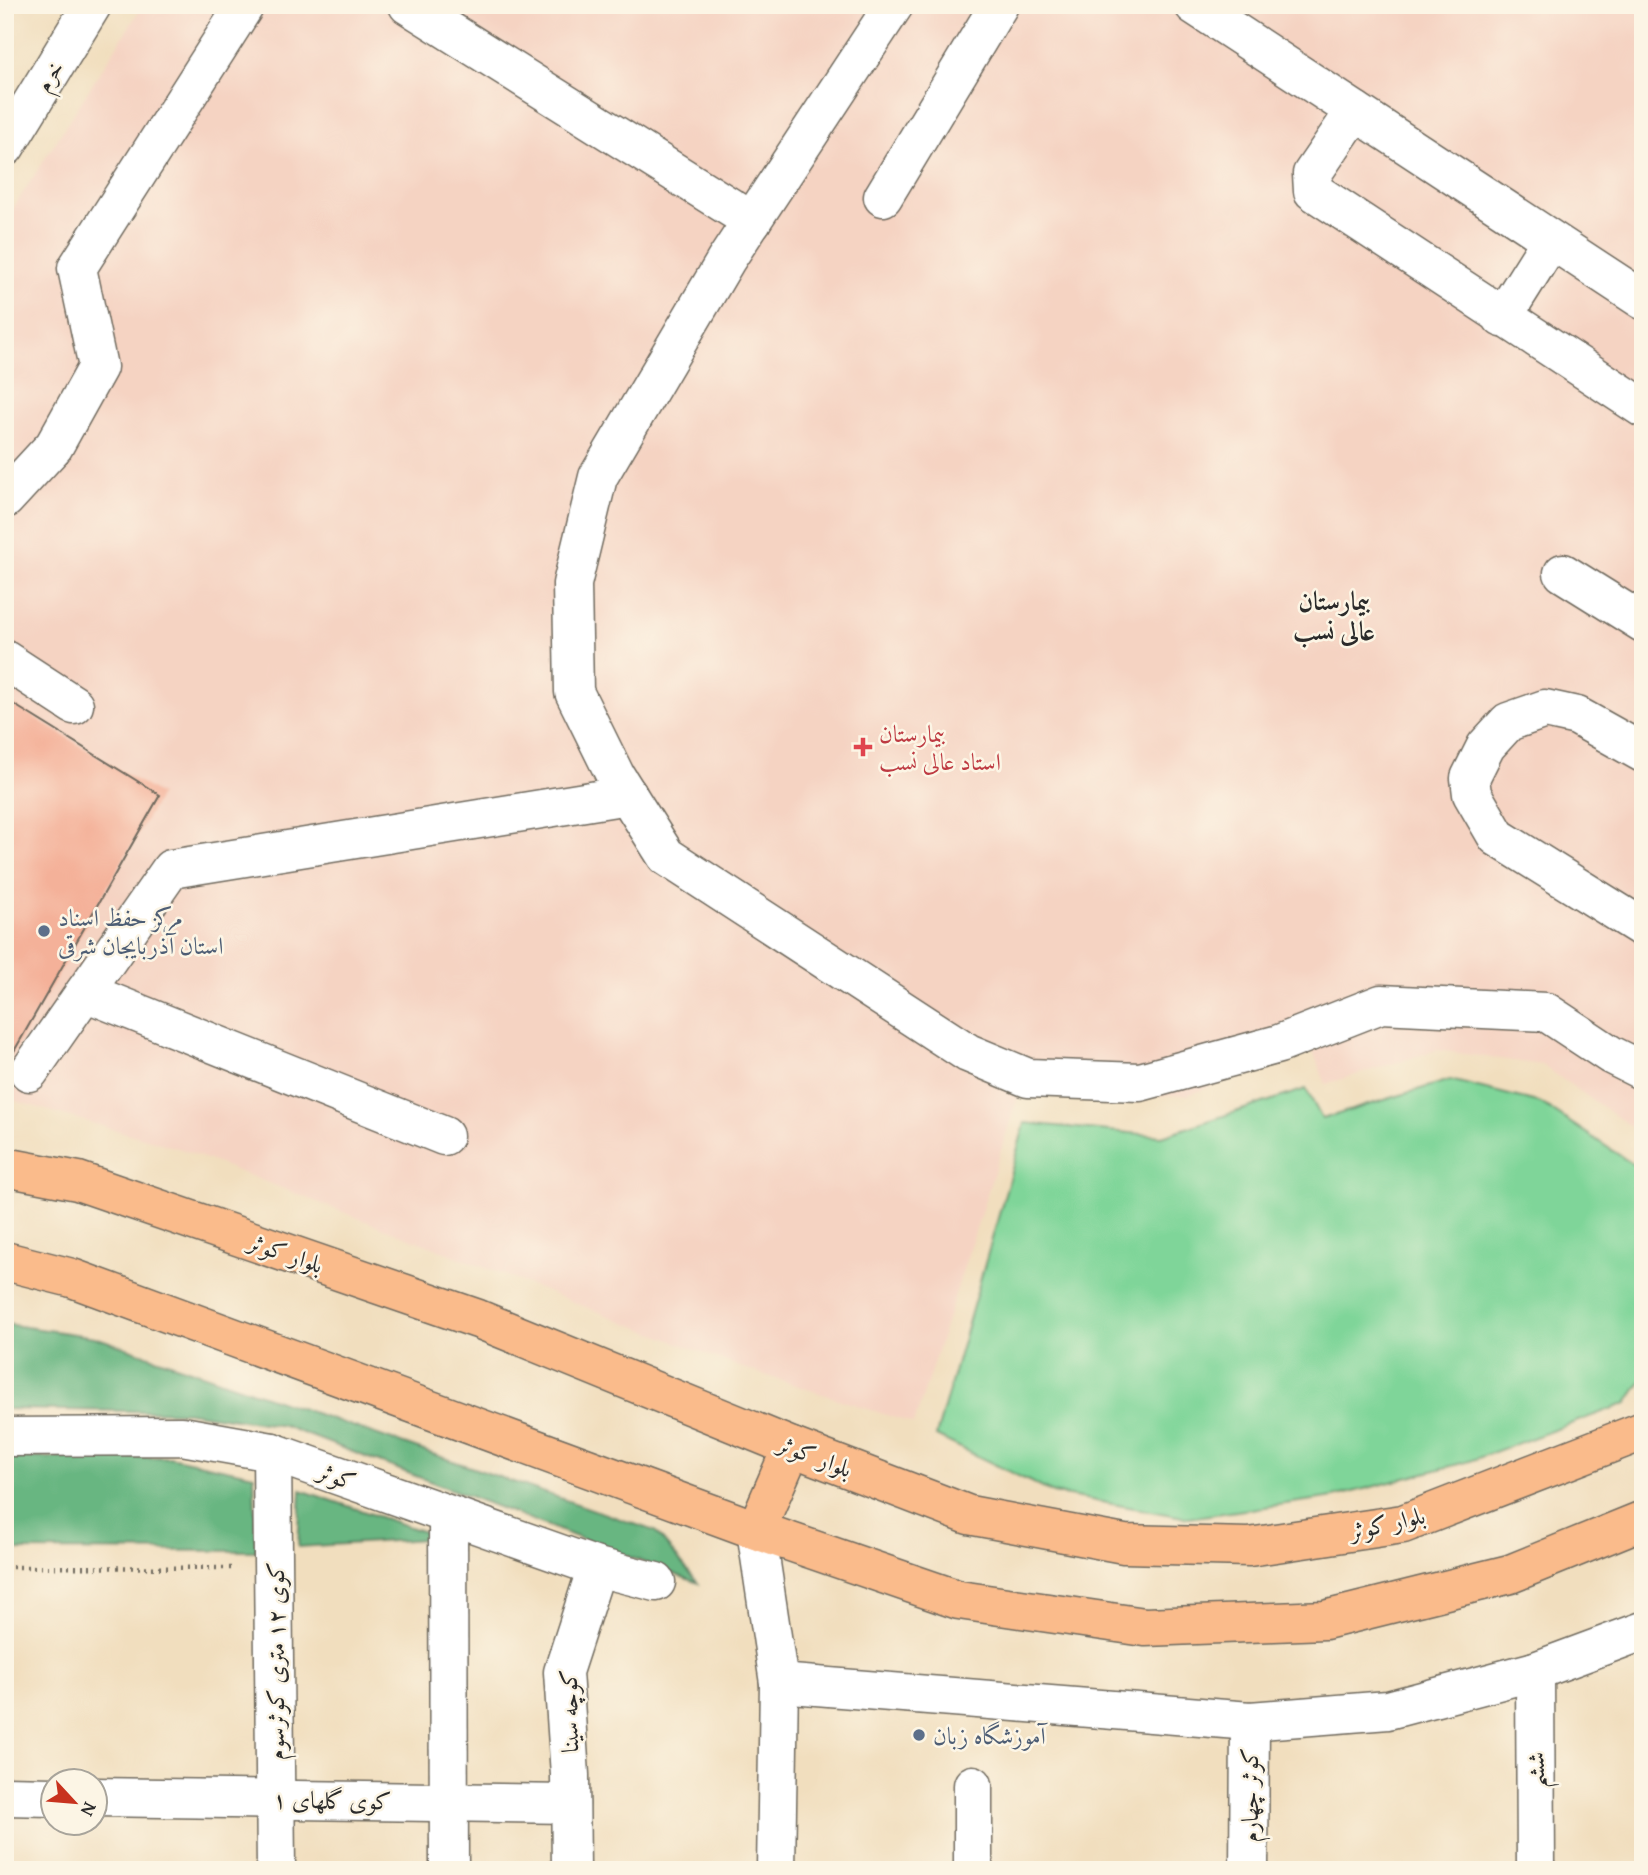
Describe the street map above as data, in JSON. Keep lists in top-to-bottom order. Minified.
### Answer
{"streets":{"main road":["بلوار کوثر"],"street":["خرم","کوثر","کوی ۱۲ متری کوثرسوم","کوچه سینا","ششم","کوثر چهارم","کوی گلهای ۱"]},"crossings":[["کوثر","کوی ۱۲ متری کوثرسوم"],["کوثر","کوچه سینا"],["کوی ۱۲ متری کوثرسوم","کوی گلهای ۱"],["کوچه سینا","کوی گلهای ۱"]],"districts":["بیمارستان عالی نسب"],"places":{"health":["بیمارستان استاد عالی نسب"],"other":["مرکز حفظ اسناد استان آذربایجان شرقی","آموزشگاه زبان"]},"north":"bottom right"}
